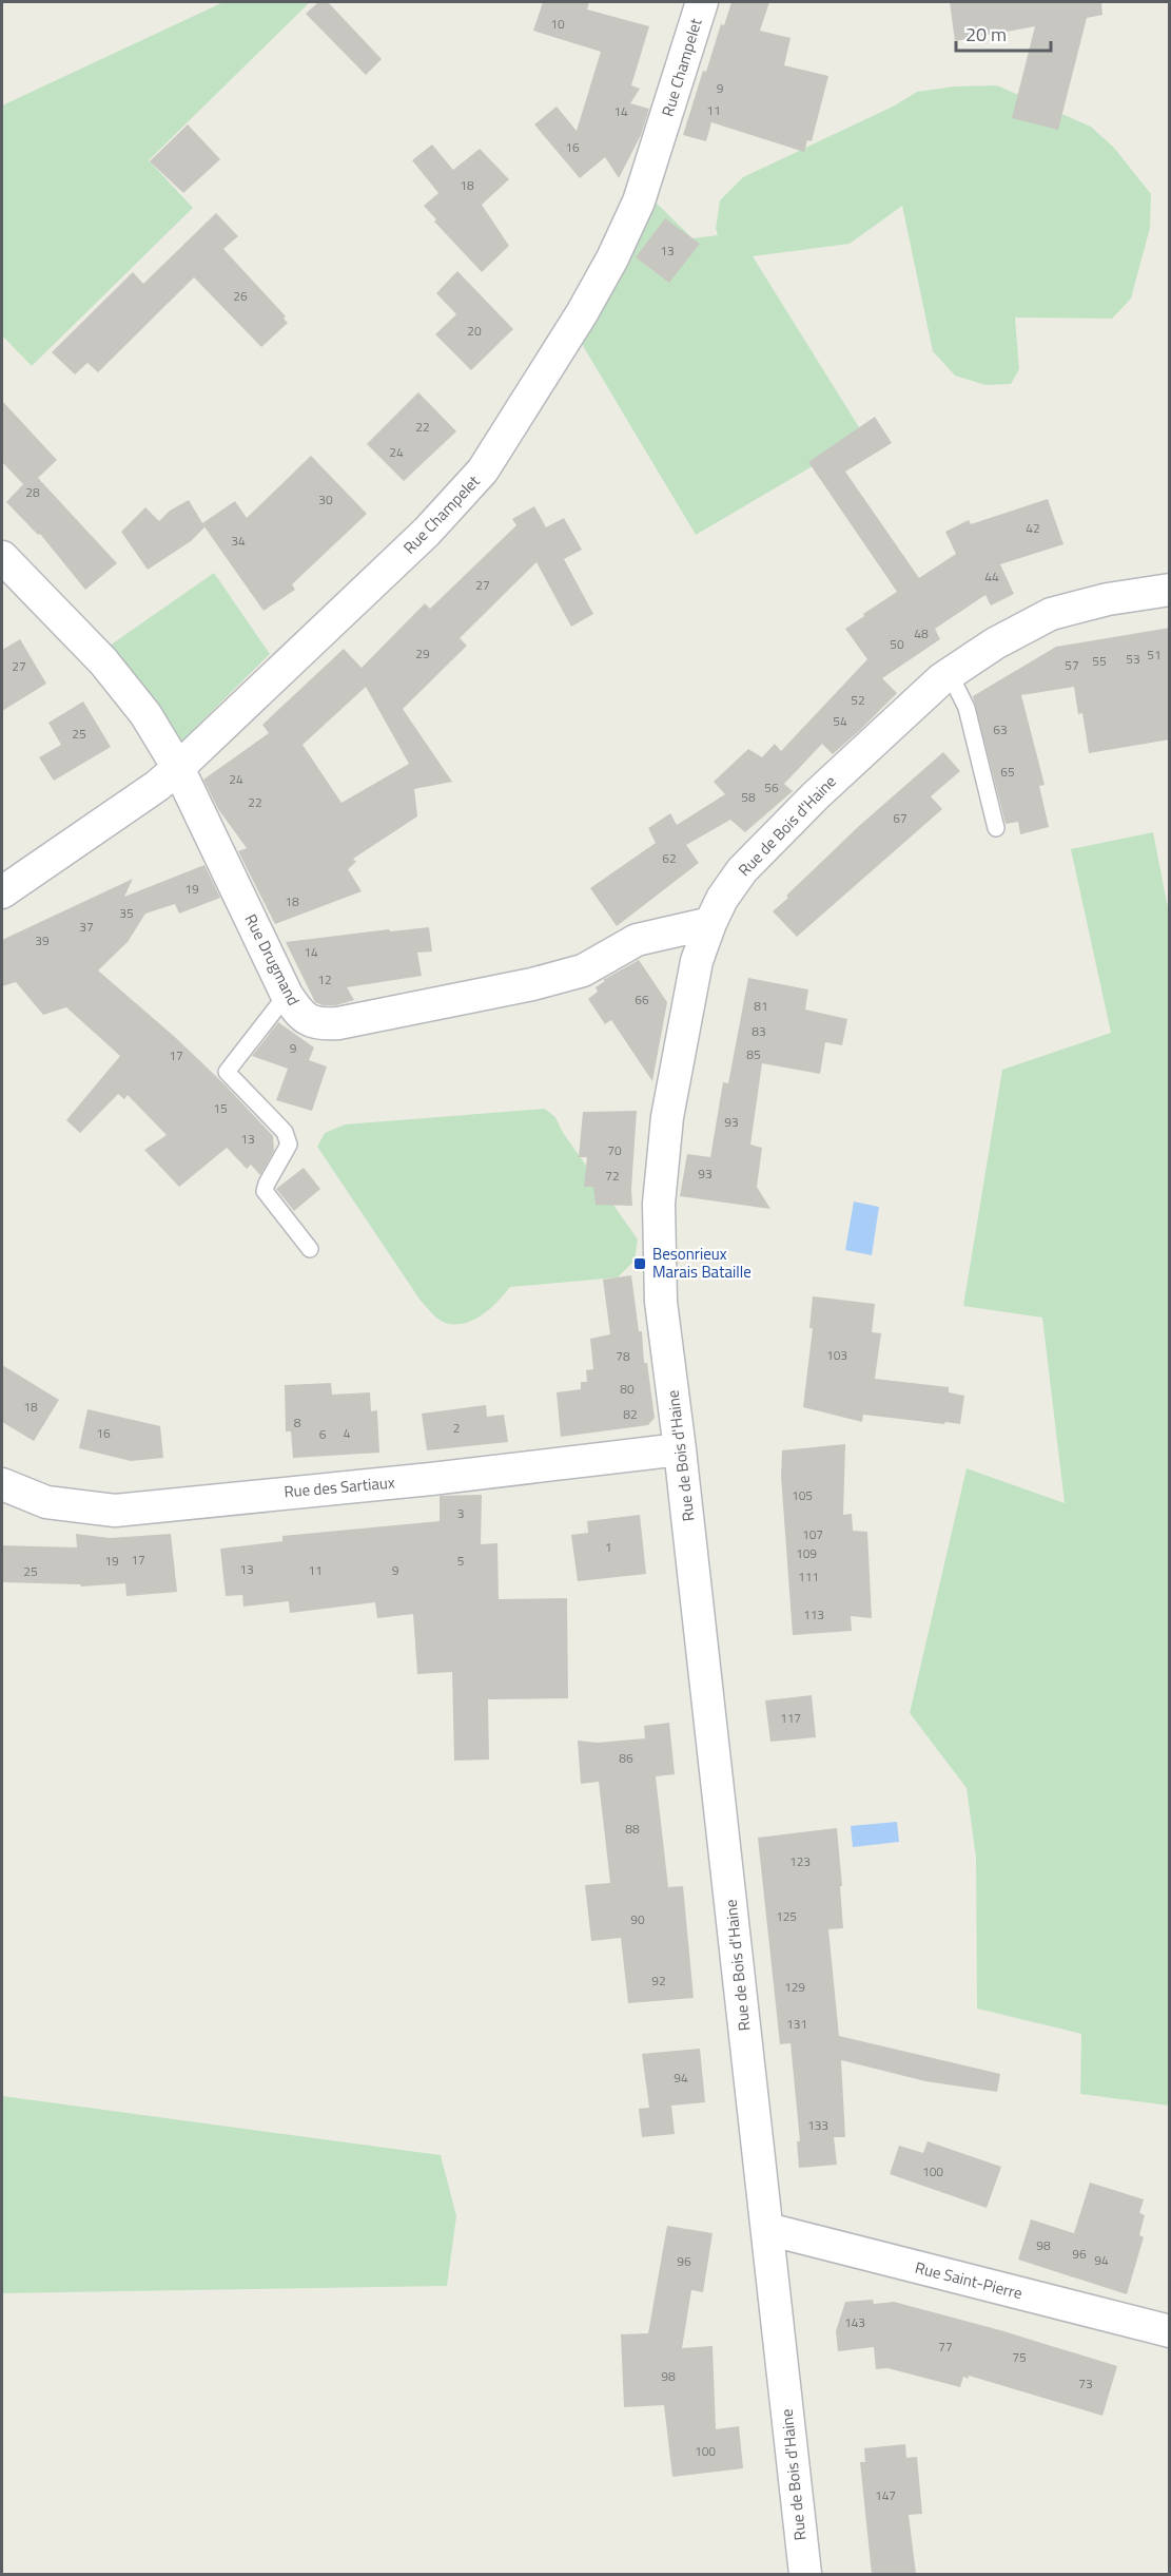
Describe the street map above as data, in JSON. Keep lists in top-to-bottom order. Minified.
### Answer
{"streets":{"street":["Rue Champelet","Rue de Bois d'Haine","Rue Drugmand","Rue des Sartiaux","Rue Saint-Pierre"]},"crossings":[["Rue Champelet","Rue Drugmand"],["Rue de Bois d'Haine","Rue Drugmand"],["Rue de Bois d'Haine","Rue des Sartiaux"],["Rue de Bois d'Haine","Rue Saint-Pierre"]],"places":{"transit":["Besonrieux Marais Bataille"]},"house_numbers":["10","9","11","14","16","18","13","26","20","22","24","28","30","42","34","44","27","48","50","29","51","53","55","57","27","52","54","63","25","65","24","56","58","22","67","62","19","18","35","37","39","14","12","66","81","83","9","85","17","15","93","13","70","93","72","103","78","80","18","82","8","2","16","4","6","105","3","107","1","109","17","19","5","13","11","9","25","111","113","117","86","88","123","125","90","92","129","131","94","133","100","98","96","94","96","143","77","75","98","73","100","147"],"scale_bar":"20 m"}
